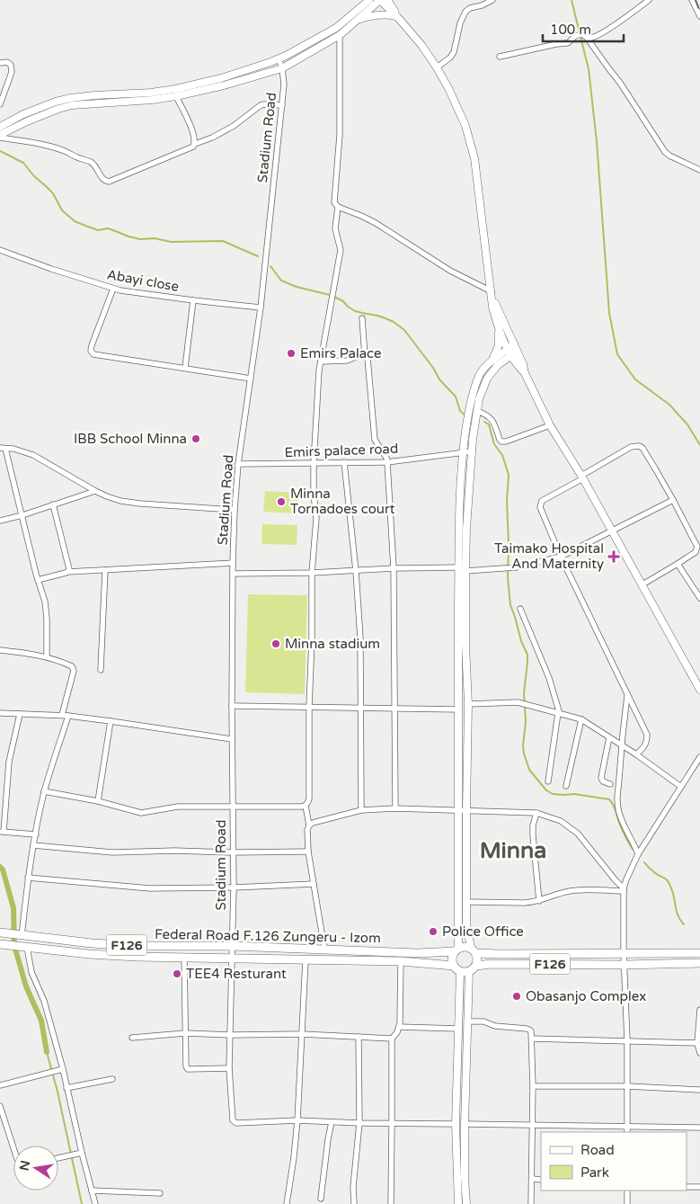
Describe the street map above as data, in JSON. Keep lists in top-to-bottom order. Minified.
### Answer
{"streets":{"main road":["Federal Road F.126 Zungeru - Izom","F126"],"street":["Stadium Road","Abayi close","Emirs palace road"]},"crossings":[["Stadium Road","Abayi close"],["Stadium Road","Emirs palace road"],["Stadium Road","Federal Road F.126 Zungeru - Izom"],["Federal Road F.126 Zungeru - Izom","F126"]],"districts":["Minna"],"places":{"other":["Emirs Palace","IBB School Minna","Minna Tornadoes court","Minna stadium","Police Office","TEE4 Resturant","Obasanjo Complex"],"health":["Taimako Hospital And Maternity"]},"legend":["Road","Park"],"scale_bar":"100 m","north":"left"}
